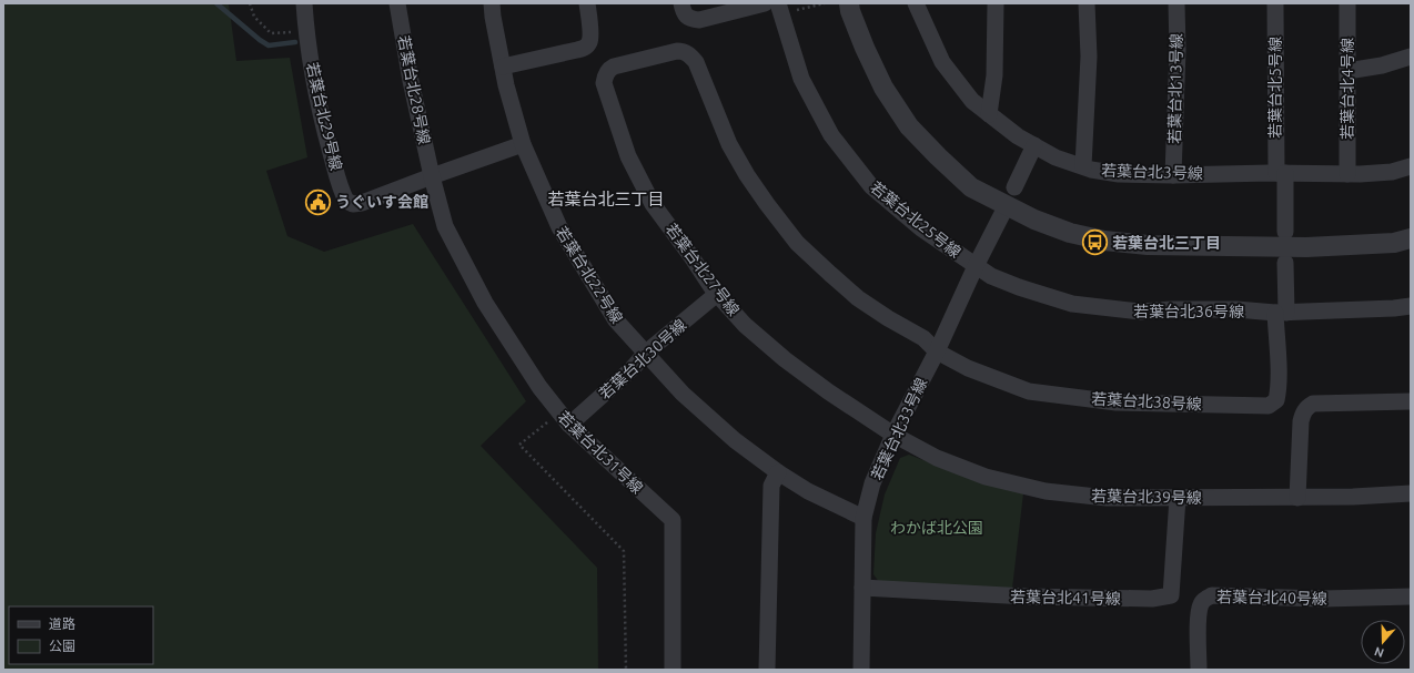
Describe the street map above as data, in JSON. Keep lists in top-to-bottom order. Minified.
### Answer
{"streets":{"street":["若葉台北5号線","若葉台北13号線","若葉台北4号線","若葉台北28号線","若葉台北29号線","若葉台北3号線","若葉台北25号線","若葉台北27号線","若葉台北22号線","若葉台北36号線","若葉台北30号線","若葉台北38号線","若葉台北33号線","若葉台北31号線","若葉台北39号線","若葉台北41号線","若葉台北40号線"]},"crossings":[["若葉台北5号線","若葉台北3号線"],["若葉台北13号線","若葉台北3号線"],["若葉台北4号線","若葉台北3号線"],["若葉台北28号線","若葉台北29号線"],["若葉台北28号線","若葉台北31号線"],["若葉台北29号線","若葉台北22号線"],["若葉台北29号線","若葉台北31号線"],["若葉台北3号線","若葉台北33号線"],["若葉台北25号線","若葉台北36号線"],["若葉台北25号線","若葉台北33号線"],["若葉台北27号線","若葉台北30号線"],["若葉台北27号線","若葉台北38号線"],["若葉台北27号線","若葉台北33号線"],["若葉台北27号線","若葉台北39号線"],["若葉台北22号線","若葉台北30号線"],["若葉台北22号線","若葉台北33号線"],["若葉台北36号線","若葉台北38号線"],["若葉台北36号線","若葉台北33号線"],["若葉台北30号線","若葉台北31号線"],["若葉台北38号線","若葉台北33号線"],["若葉台北33号線","若葉台北39号線"],["若葉台北33号線","若葉台北41号線"],["若葉台北39号線","若葉台北41号線"]],"districts":["若葉台北三丁目"],"parks":["わかば北公園"],"places":{"public building":["うぐいす会館"],"bus stop":["若葉台北三丁目"]},"legend":["道路","公園"],"north":"bottom"}
